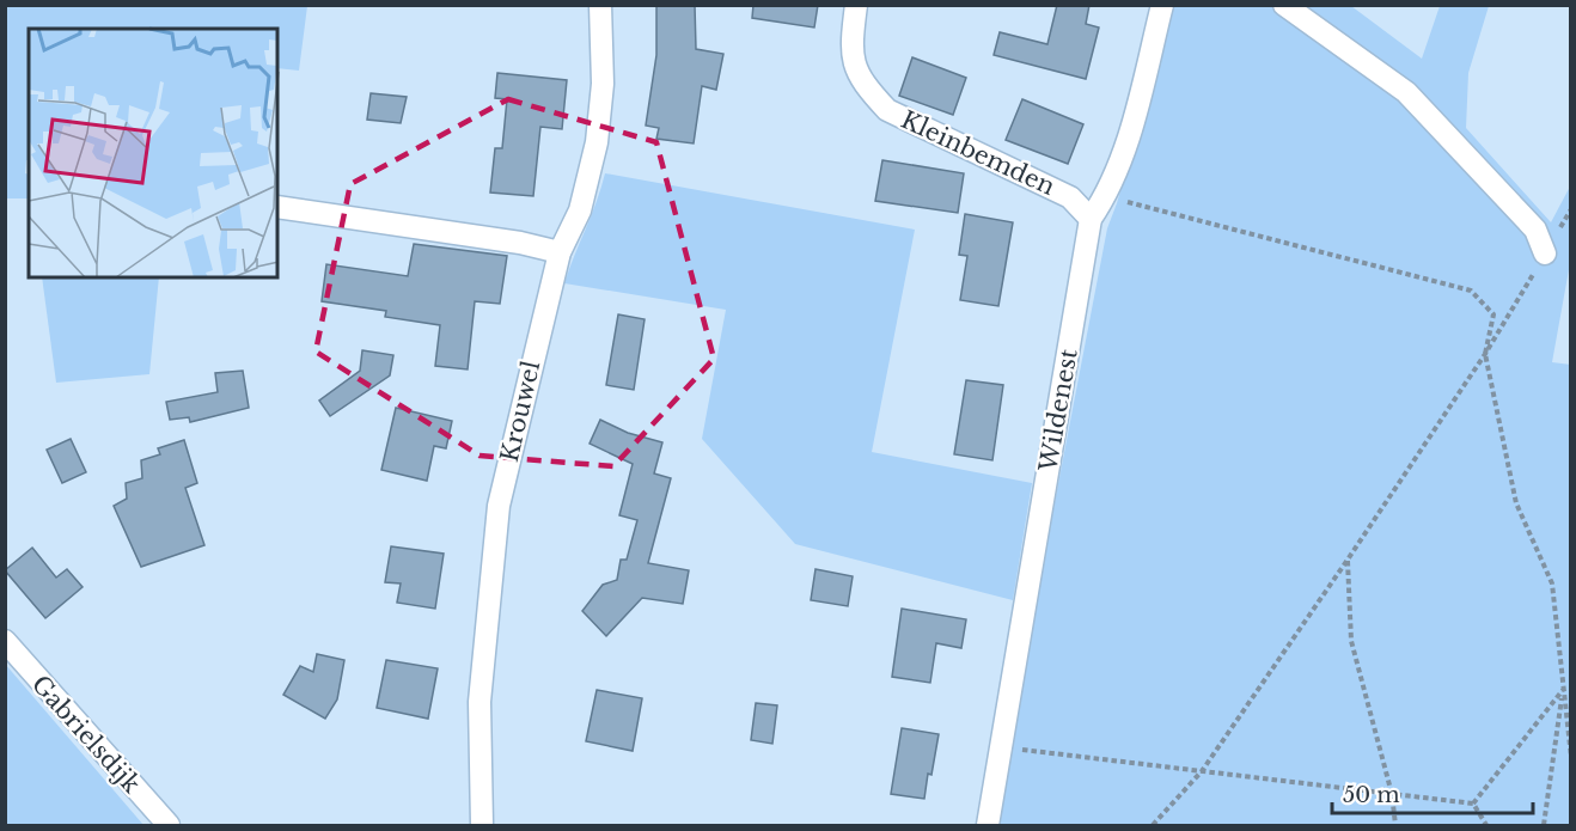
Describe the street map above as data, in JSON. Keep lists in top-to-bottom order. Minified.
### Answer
{"streets":{"street":["Kleinbemden","Wildenest","Krouwel","Gabrielsdijk"]},"crossings":[["Kleinbemden","Wildenest"]],"scale_bar":"50 m"}
